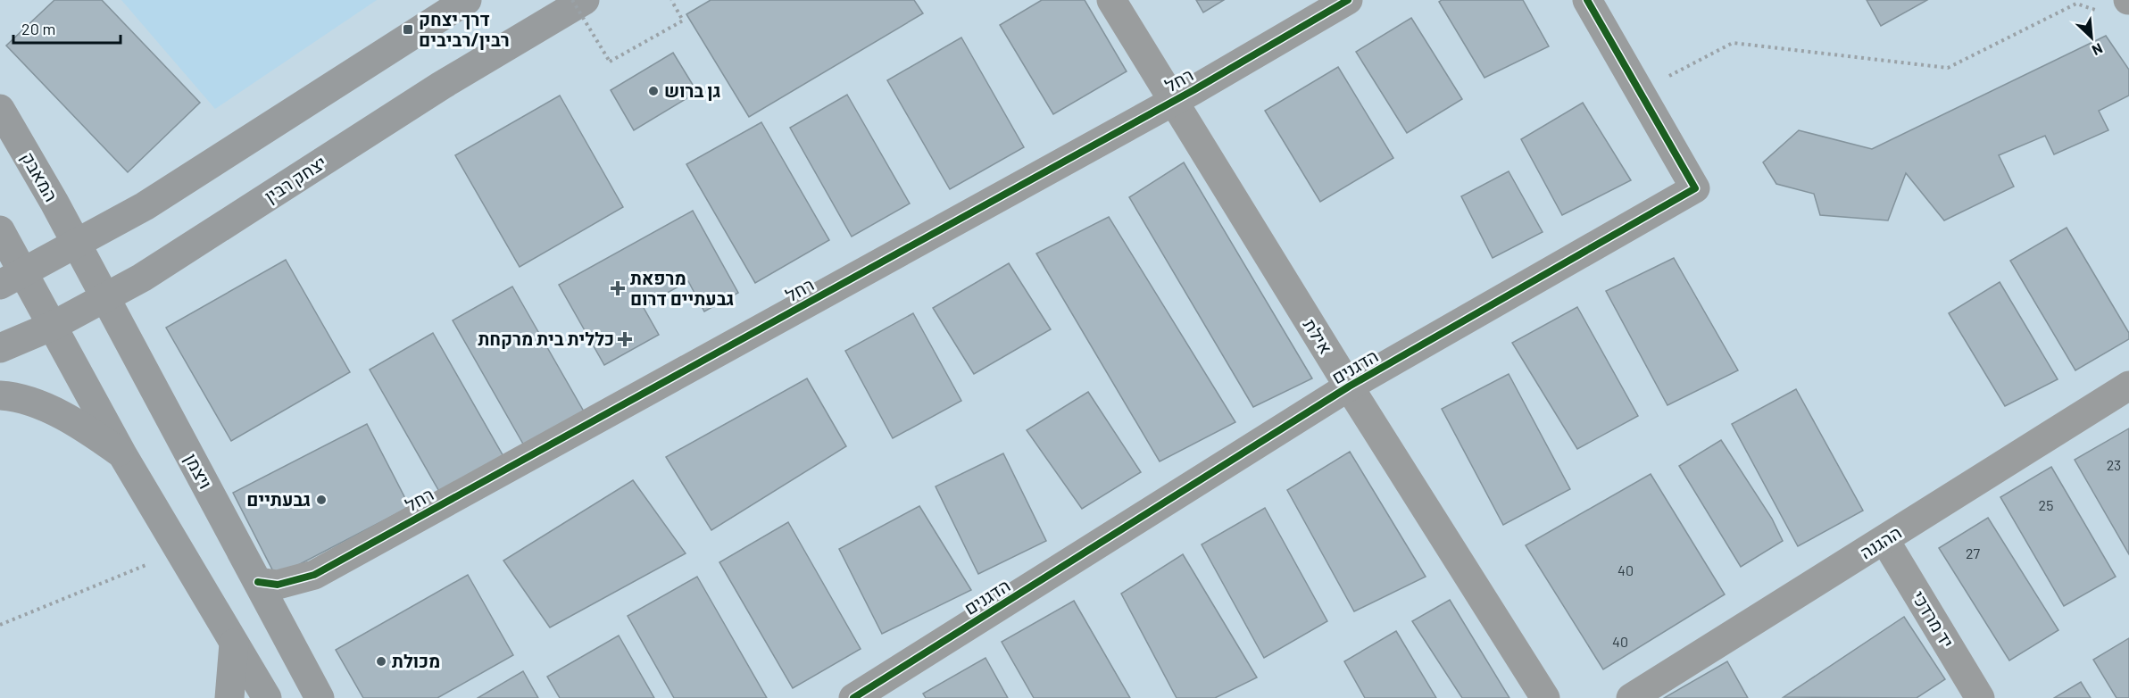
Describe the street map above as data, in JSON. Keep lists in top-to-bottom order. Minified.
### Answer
{"streets":{"main road":["המאבק","יצחק רבין","ויצמן"],"street":["רחל","אילת","הדגנים","ההגנה","יד מרדכי"]},"crossings":[["רחל","אילת"],["רחל","ויצמן"],["המאבק","ויצמן"],["יצחק רבין","ויצמן"],["אילת","הדגנים"],["ההגנה","יד מרדכי"]],"places":{"transit":["דרך יצחק רבין/רביבים"],"other":["גן ברוש","גבעתיים","מכולת"],"health":["מרפאת גבעתיים דרום","כללית בית מרקחת"]},"house_numbers":["23","25","27","40","40"],"scale_bar":"20 m","north":"bottom right"}
